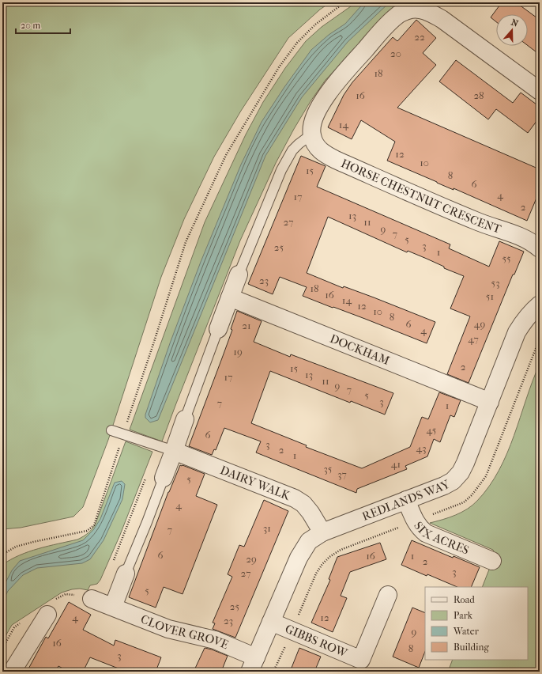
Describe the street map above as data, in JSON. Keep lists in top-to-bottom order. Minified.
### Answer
{"streets":{"street":["HORSE CHESTNUT CRESCENT","DOCKHAM","DAIRY WALK","REDLANDS WAY","SIX ACRES","CLOVER GROVE","GIBBS ROW"]},"crossings":[["DOCKHAM","REDLANDS WAY"],["DAIRY WALK","REDLANDS WAY"],["REDLANDS WAY","SIX ACRES"],["REDLANDS WAY","CLOVER GROVE"],["REDLANDS WAY","GIBBS ROW"]],"house_numbers":["22","20","18","16","28","14","12","10","15","8","6","4","17","2","13","27","11","9","7","5","3","25","1","55","23","53","18","16","51","14","12","10","8","6","49","21","4","47","19","2","15","13","17","11","9","7","5","3","7","1","45","6","3","43","2","1","41","35","37","5","4","31","7","6","16","1","29","2","3","27","5","25","4","12","23","9","16","8","3"],"legend":["Road","Park","Water","Building"],"scale_bar":"20 m","north":"top"}
